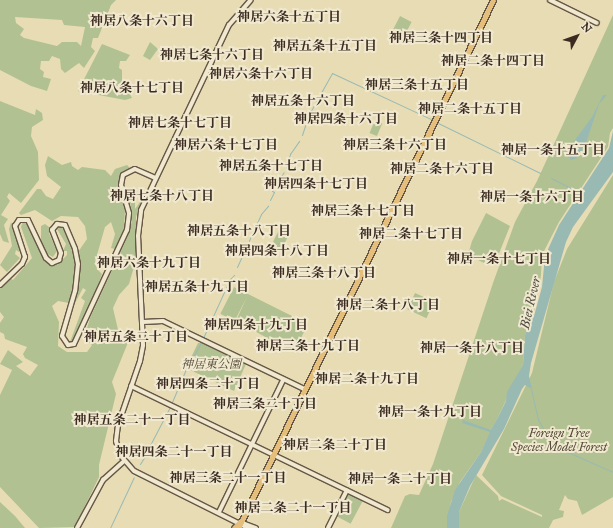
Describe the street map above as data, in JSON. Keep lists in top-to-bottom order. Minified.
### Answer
{"districts":["神居六条十五丁目","神居八条十六丁目","神居三条十四丁目","神居五条十五丁目","神居七条十六丁目","神居二条十四丁目","神居六条十六丁目","神居三条十五丁目","神居八条十七丁目","神居五条十六丁目","神居二条十五丁目","神居四条十六丁目","神居七条十七丁目","神居六条十七丁目","神居三条十六丁目","神居一条十五丁目","神居五条十七丁目","神居二条十六丁目","神居四条十七丁目","神居七条十八丁目","神居一条十六丁目","神居三条十七丁目","神居五条十八丁目","神居二条十七丁目","神居四条十八丁目","神居一条十七丁目","神居六条十九丁目","神居三条十八丁目","神居五条十九丁目","神居二条十八丁目","神居四条十九丁目","神居五条二十丁目","神居三条十九丁目","神居一条十八丁目","神居二条十九丁目","神居四条二十丁目","神居三条二十丁目","神居一条十九丁目","神居五条二十一丁目","神居二条二十丁目","神居四条二十一丁目","神居三条二十一丁目","神居一条二十丁目","神居二条二十一丁目"],"water":["Biei River"],"parks":["神居東公園","Foreign Tree Species Model Forest"],"north":"top right"}
